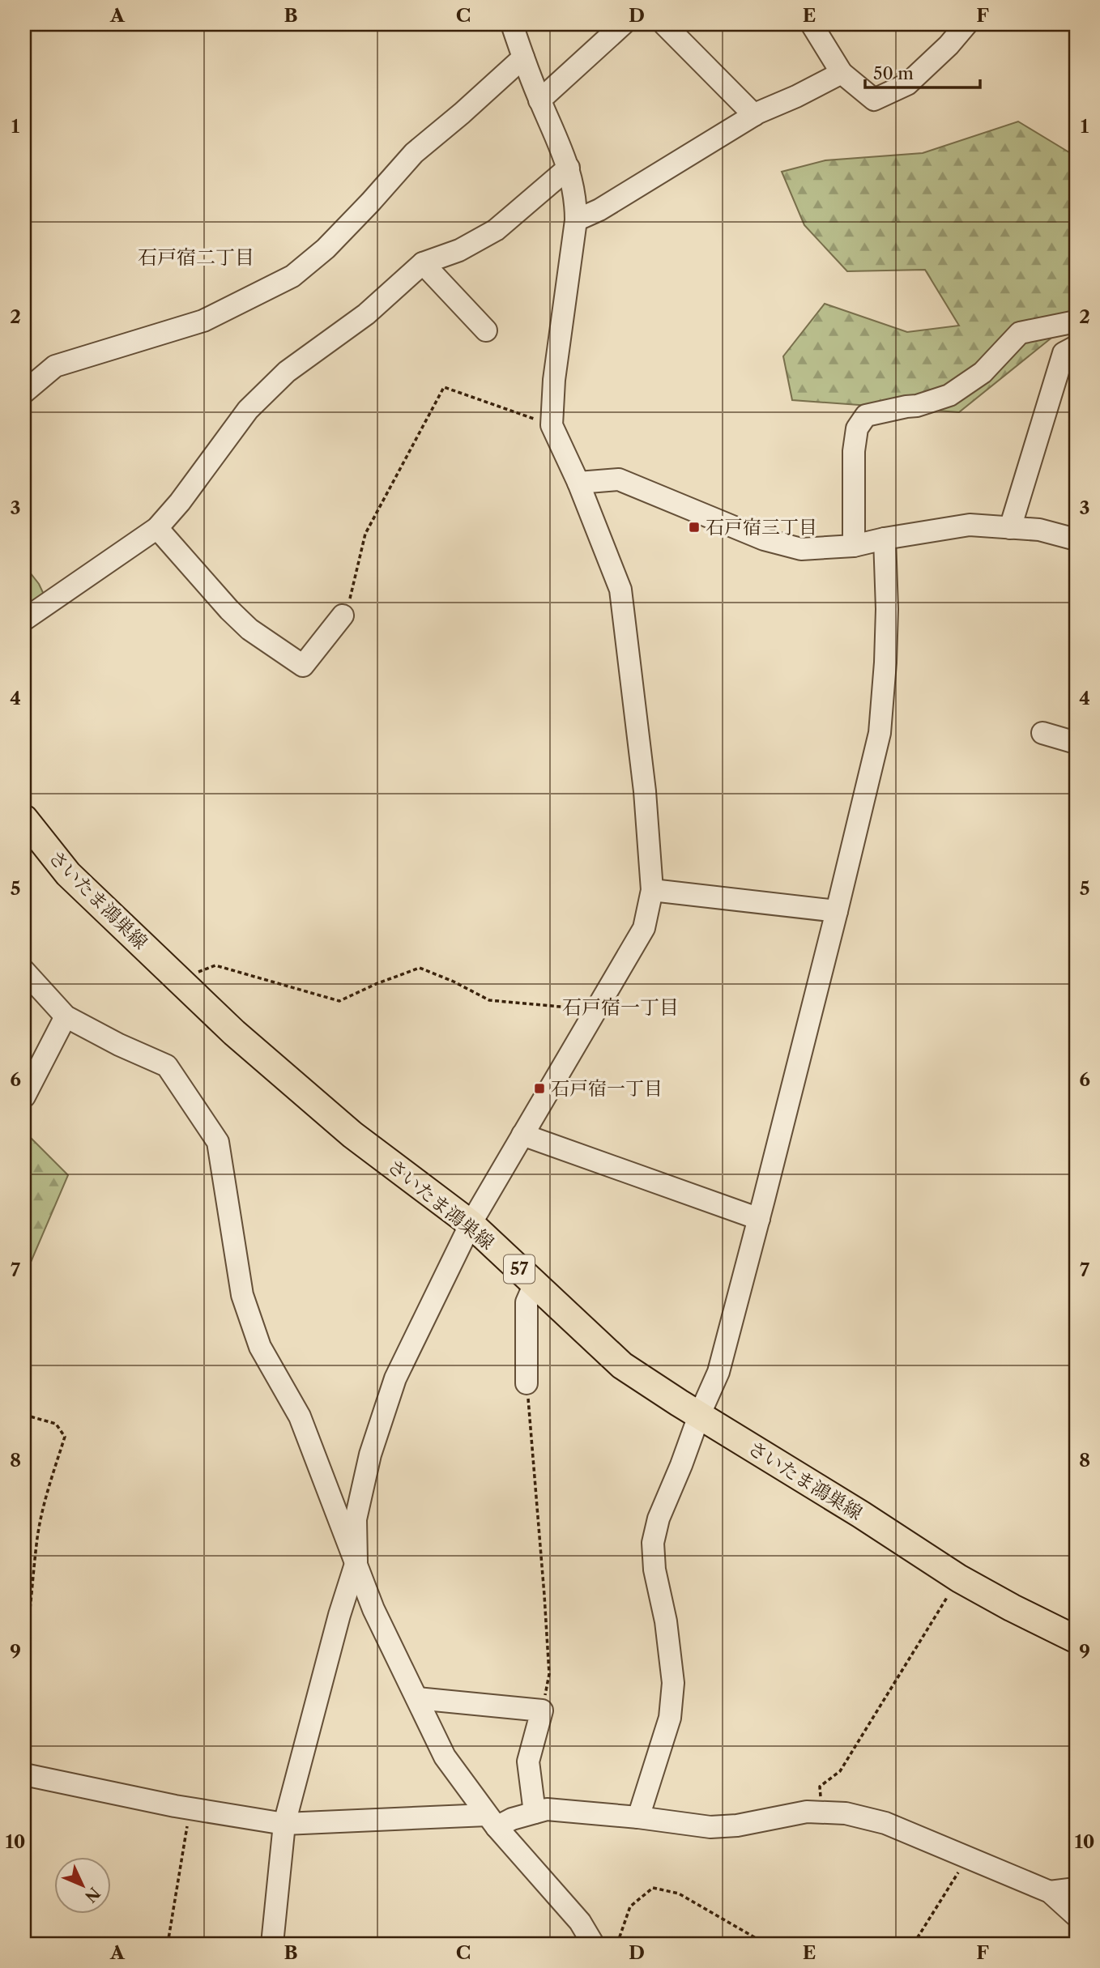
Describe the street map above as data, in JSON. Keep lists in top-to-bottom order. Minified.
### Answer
{"streets":{"main road":["さいたま鴻巣線","57"]},"districts":["石戸宿二丁目","石戸宿一丁目"],"places":{"transit":["石戸宿三丁目","石戸宿一丁目"]},"scale_bar":"50 m","north":"bottom right","grid":{"columns":["A","B","C","D","E","F"],"rows":["1","2","3","4","5","6","7","8","9","10"]}}
